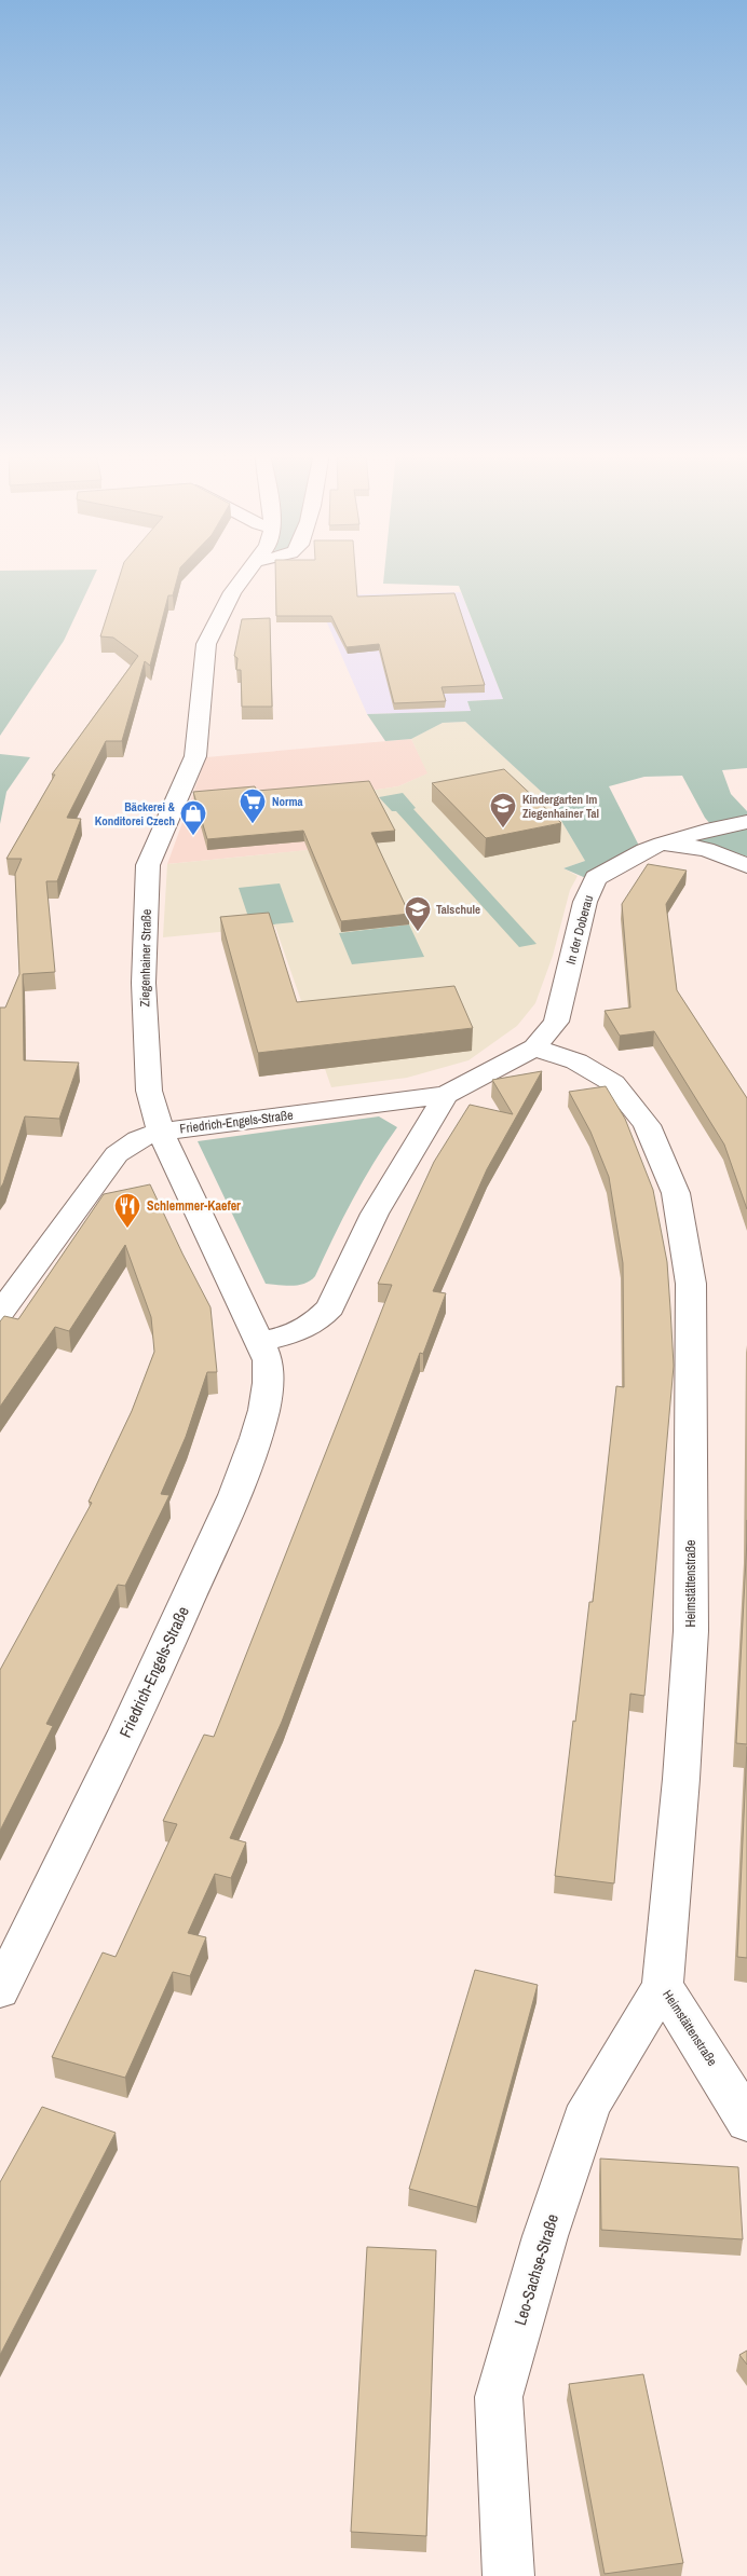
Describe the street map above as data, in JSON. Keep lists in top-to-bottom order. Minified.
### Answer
{"streets":{"street":["In der Doberau","Ziegenhainer Straße","Friedrich-Engels-Straße","Heimstättenstraße","Leo-Sachse-Straße"]},"crossings":[["In der Doberau","Friedrich-Engels-Straße"],["In der Doberau","Heimstättenstraße"],["Ziegenhainer Straße","Friedrich-Engels-Straße"],["Friedrich-Engels-Straße","Heimstättenstraße"],["Heimstättenstraße","Leo-Sachse-Straße"]],"places":{"supermarket":["Norma"],"school or university":["Kindergarten Im Ziegenhainer Tal","Talschule"],"shop":["Bäckerei & Konditorei Czech"],"restaurant":["Schlemmer-Kaefer"]}}
